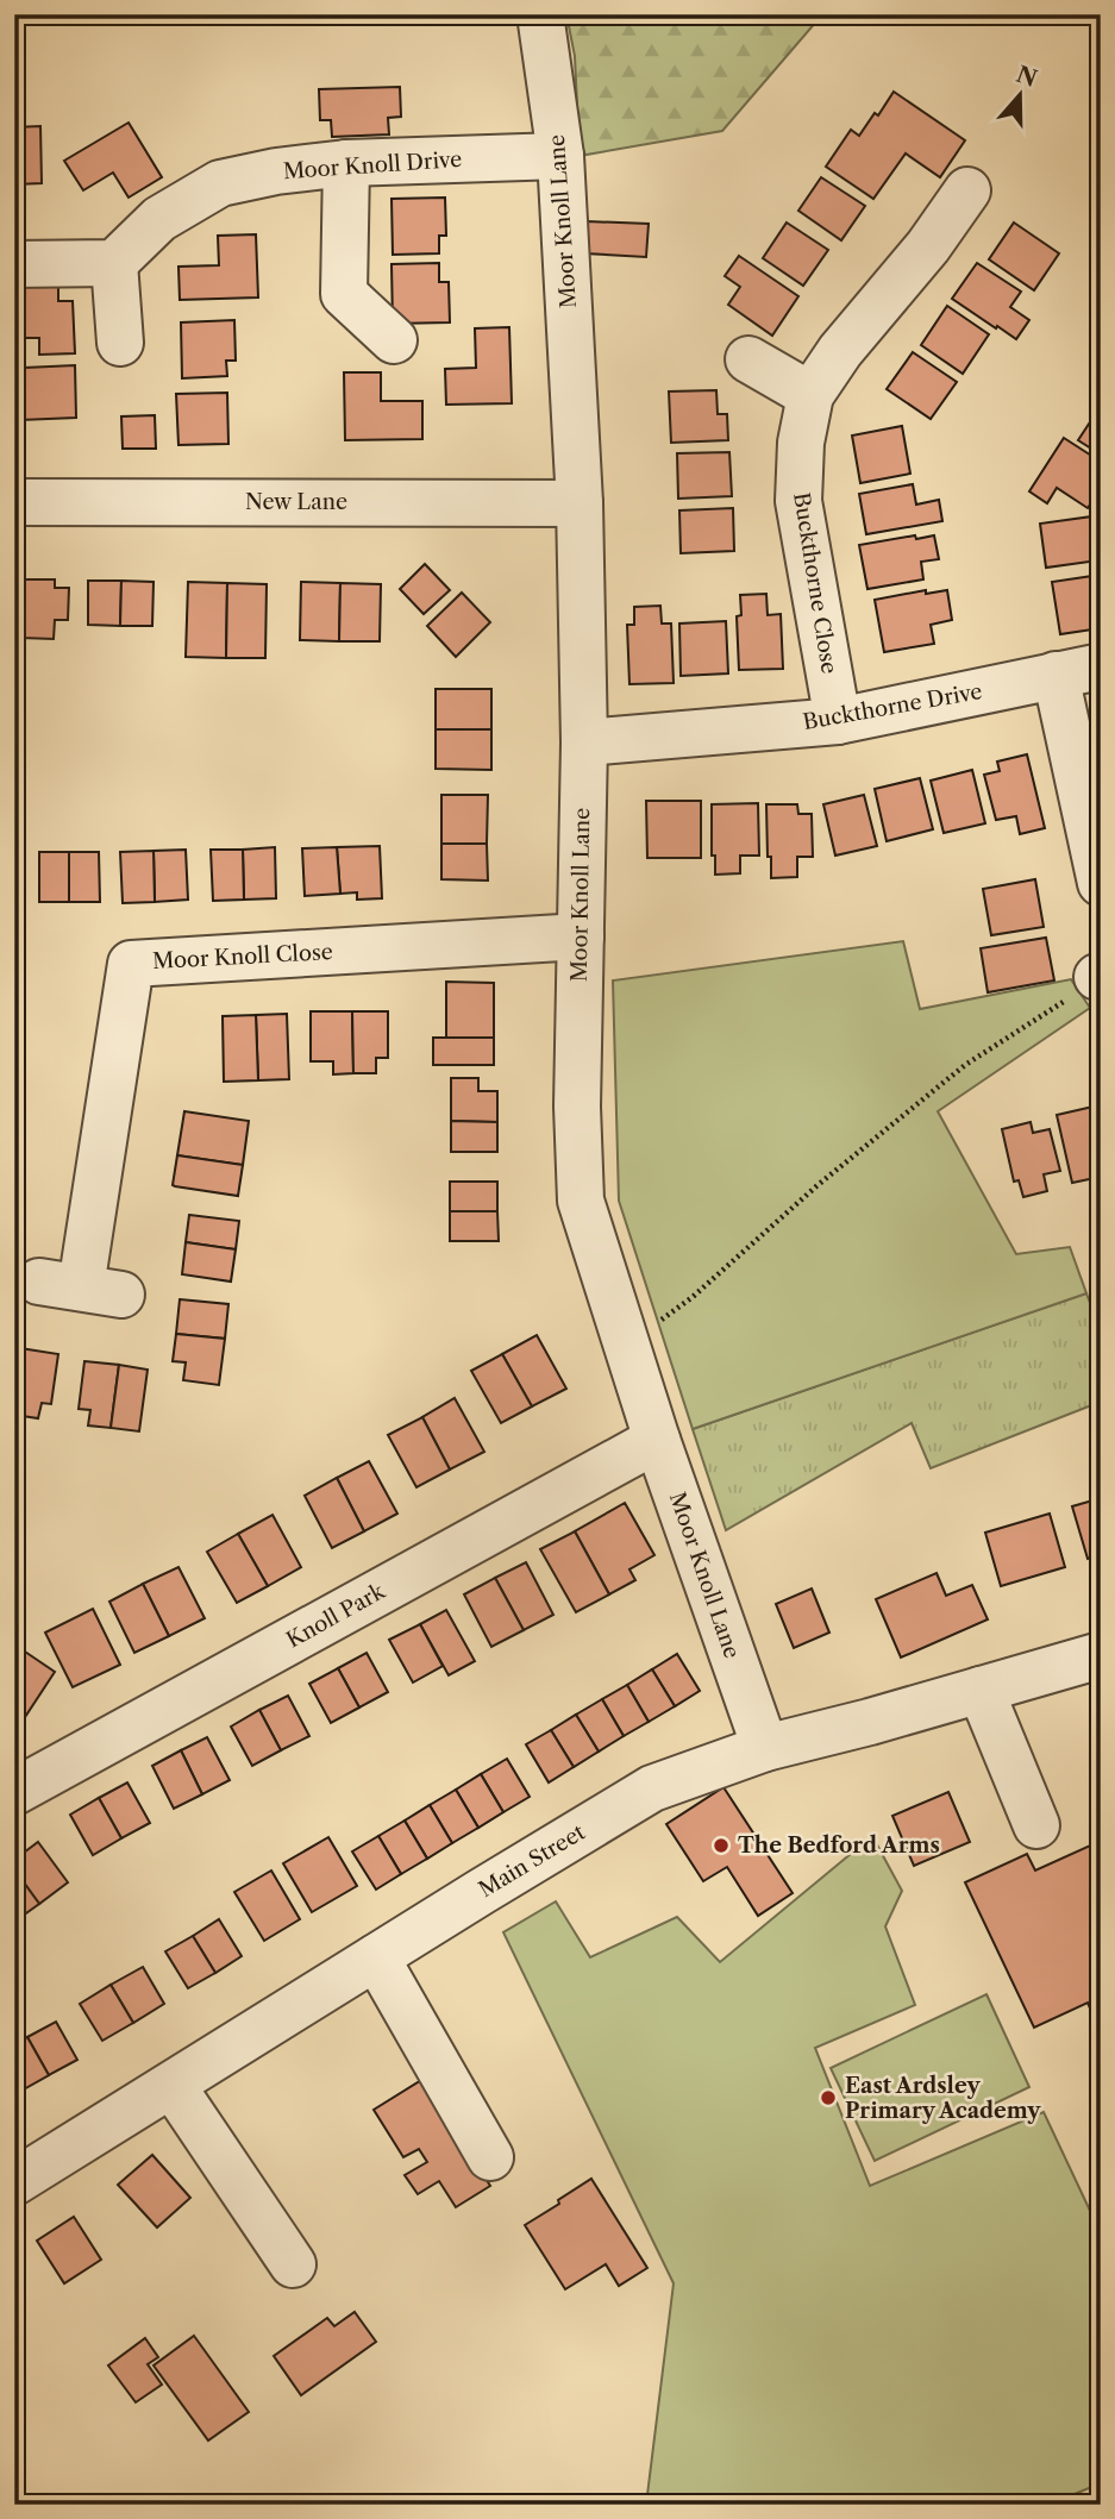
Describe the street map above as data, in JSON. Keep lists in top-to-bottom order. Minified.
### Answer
{"streets":{"street":["Moor Knoll Drive","Moor Knoll Lane","New Lane","Buckthorne Close","Buckthorne Drive","Moor Knoll Close","Knoll Park","Main Street"]},"crossings":[["Moor Knoll Drive","Moor Knoll Lane"],["Moor Knoll Lane","New Lane"],["Moor Knoll Lane","Buckthorne Drive"],["Moor Knoll Lane","Moor Knoll Close"],["Moor Knoll Lane","Knoll Park"],["Moor Knoll Lane","Main Street"],["Buckthorne Close","Buckthorne Drive"]],"places":["The Bedford Arms","East Ardsley Primary Academy"],"north":"top"}
